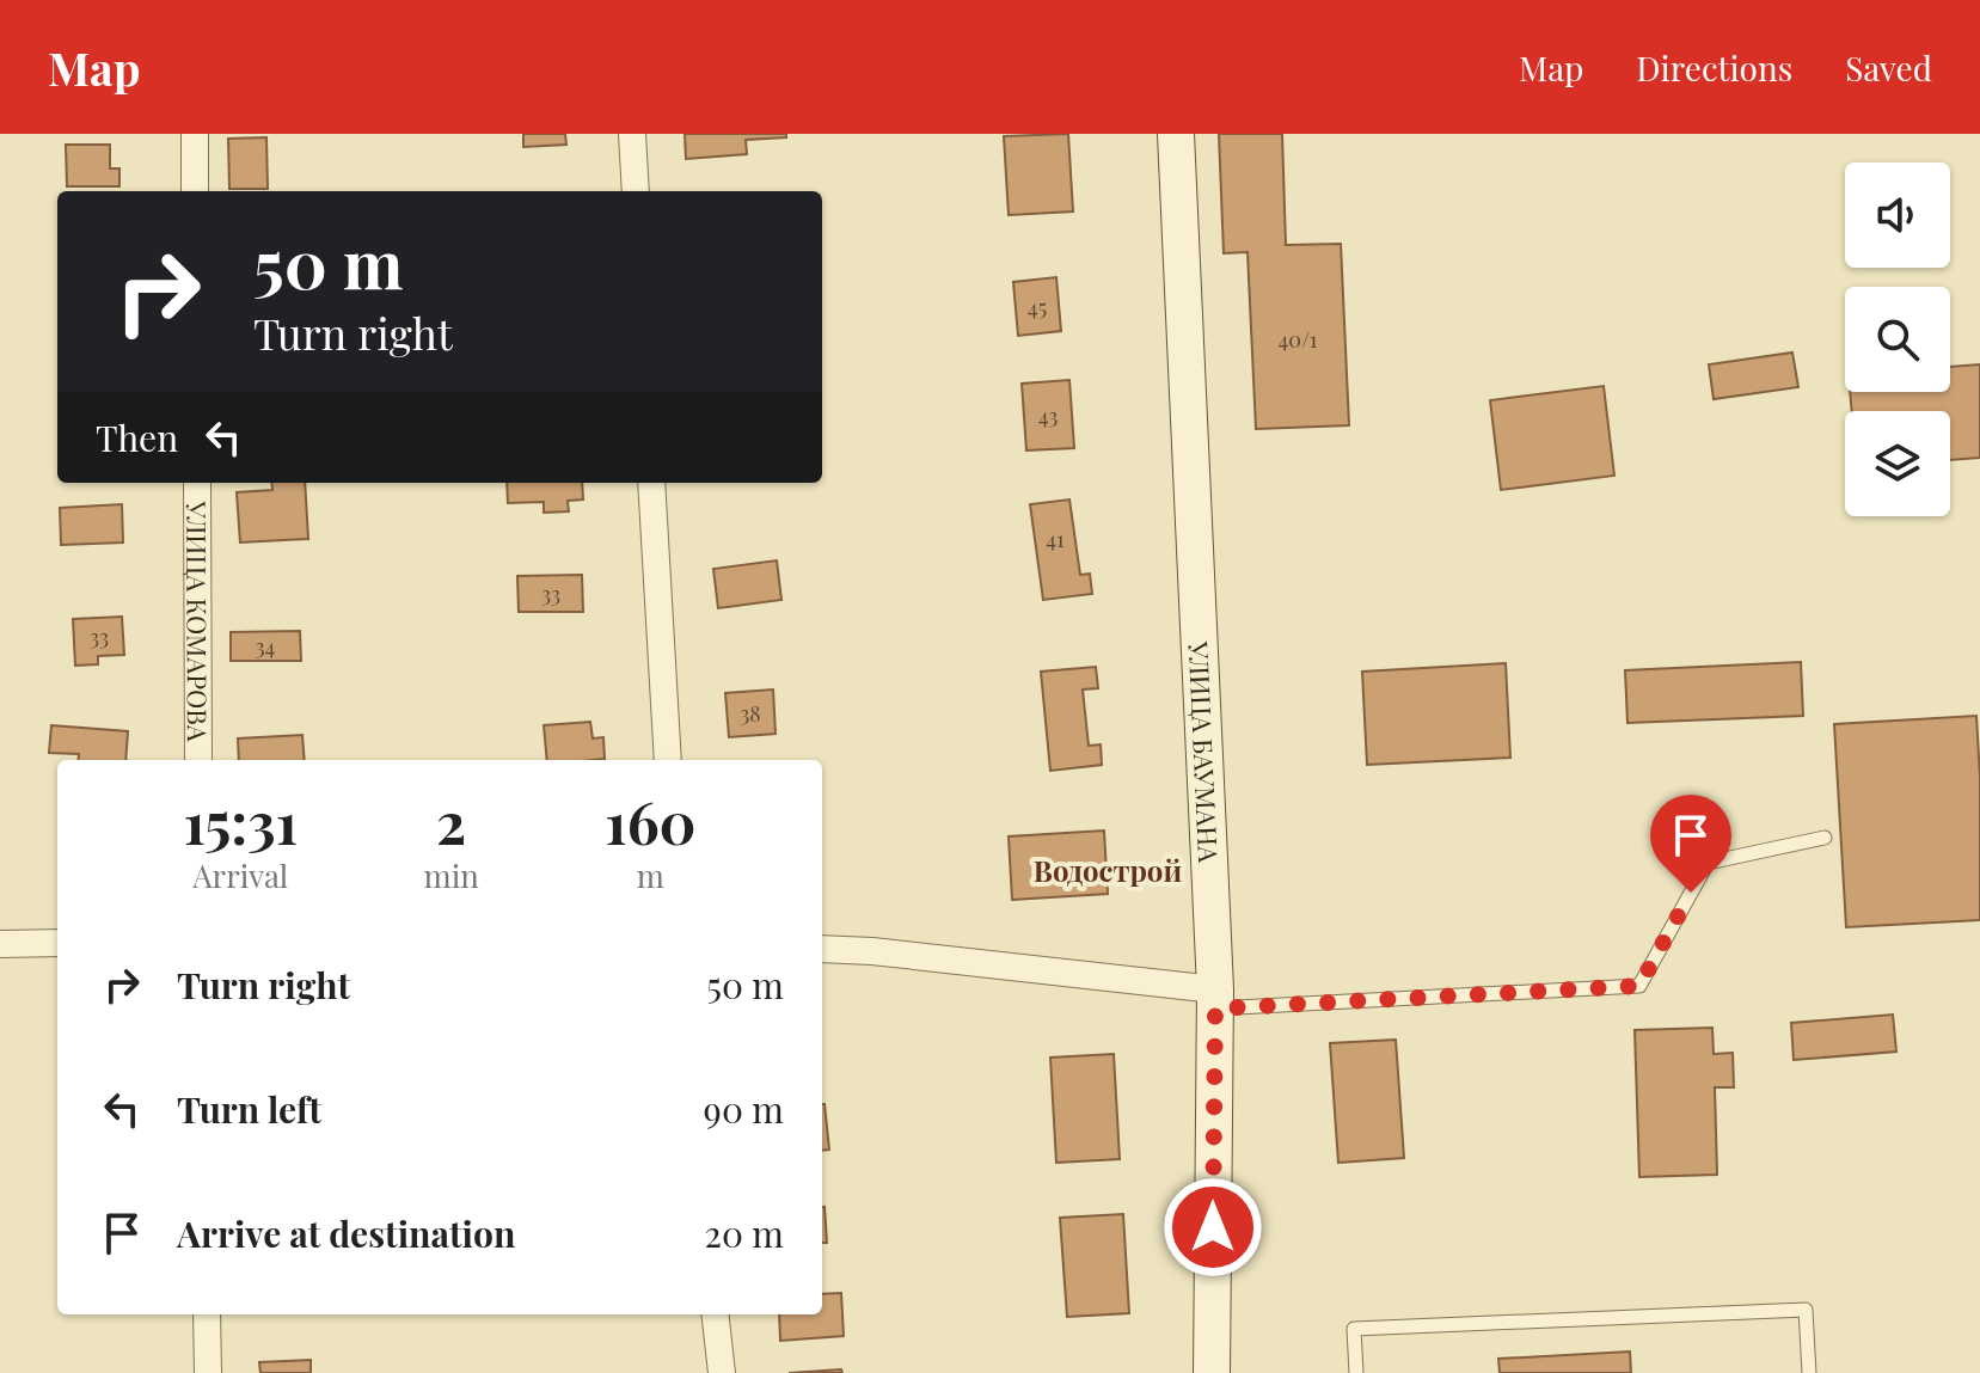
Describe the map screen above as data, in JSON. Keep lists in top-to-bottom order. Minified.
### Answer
{"streets":{"street":["УЛИЦА КОМАРОВА","УЛИЦА БАУМАНА"]},"districts":["Водострой"],"house_numbers":["45","40/1","43","41","33","33","34","38"],"page":{"header":"Map","nav":["Map","Directions","Saved"],"turn":["50 m","Turn right"],"then":"Then","eta":["15:31","Arrival","2","min","160","m"],"list":[{"name":"Turn right","value":"50 m"},{"name":"Turn left","value":"90 m"},{"name":"Arrive at destination","value":"20 m"}]}}
